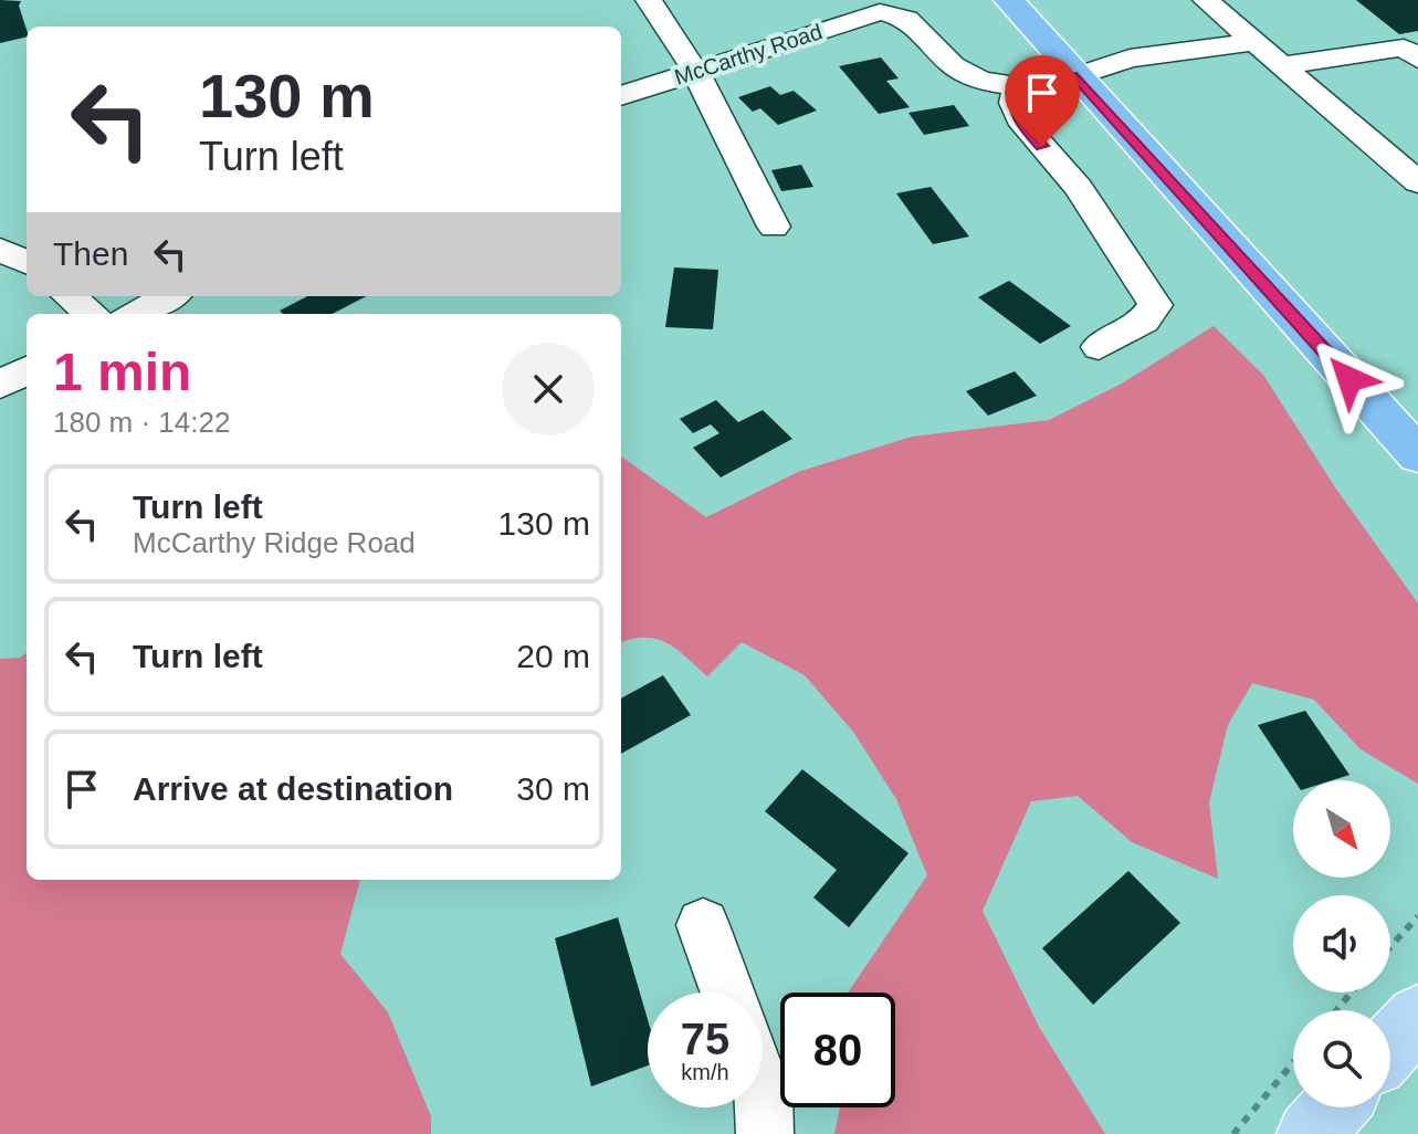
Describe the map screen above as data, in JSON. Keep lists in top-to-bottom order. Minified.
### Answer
{"streets":{"street":["McCarthy Road"]},"north":"bottom right","page":{"turn":["130 m","Turn left"],"then":"Then","heading":["1 min","180 m · 14:22"],"list":[{"name":"Turn left","note":"McCarthy Ridge Road","value":"130 m"},{"name":"Turn left","value":"20 m"},{"name":"Arrive at destination","value":"30 m"}],"speed":"75 km/h","limit":"80"}}
